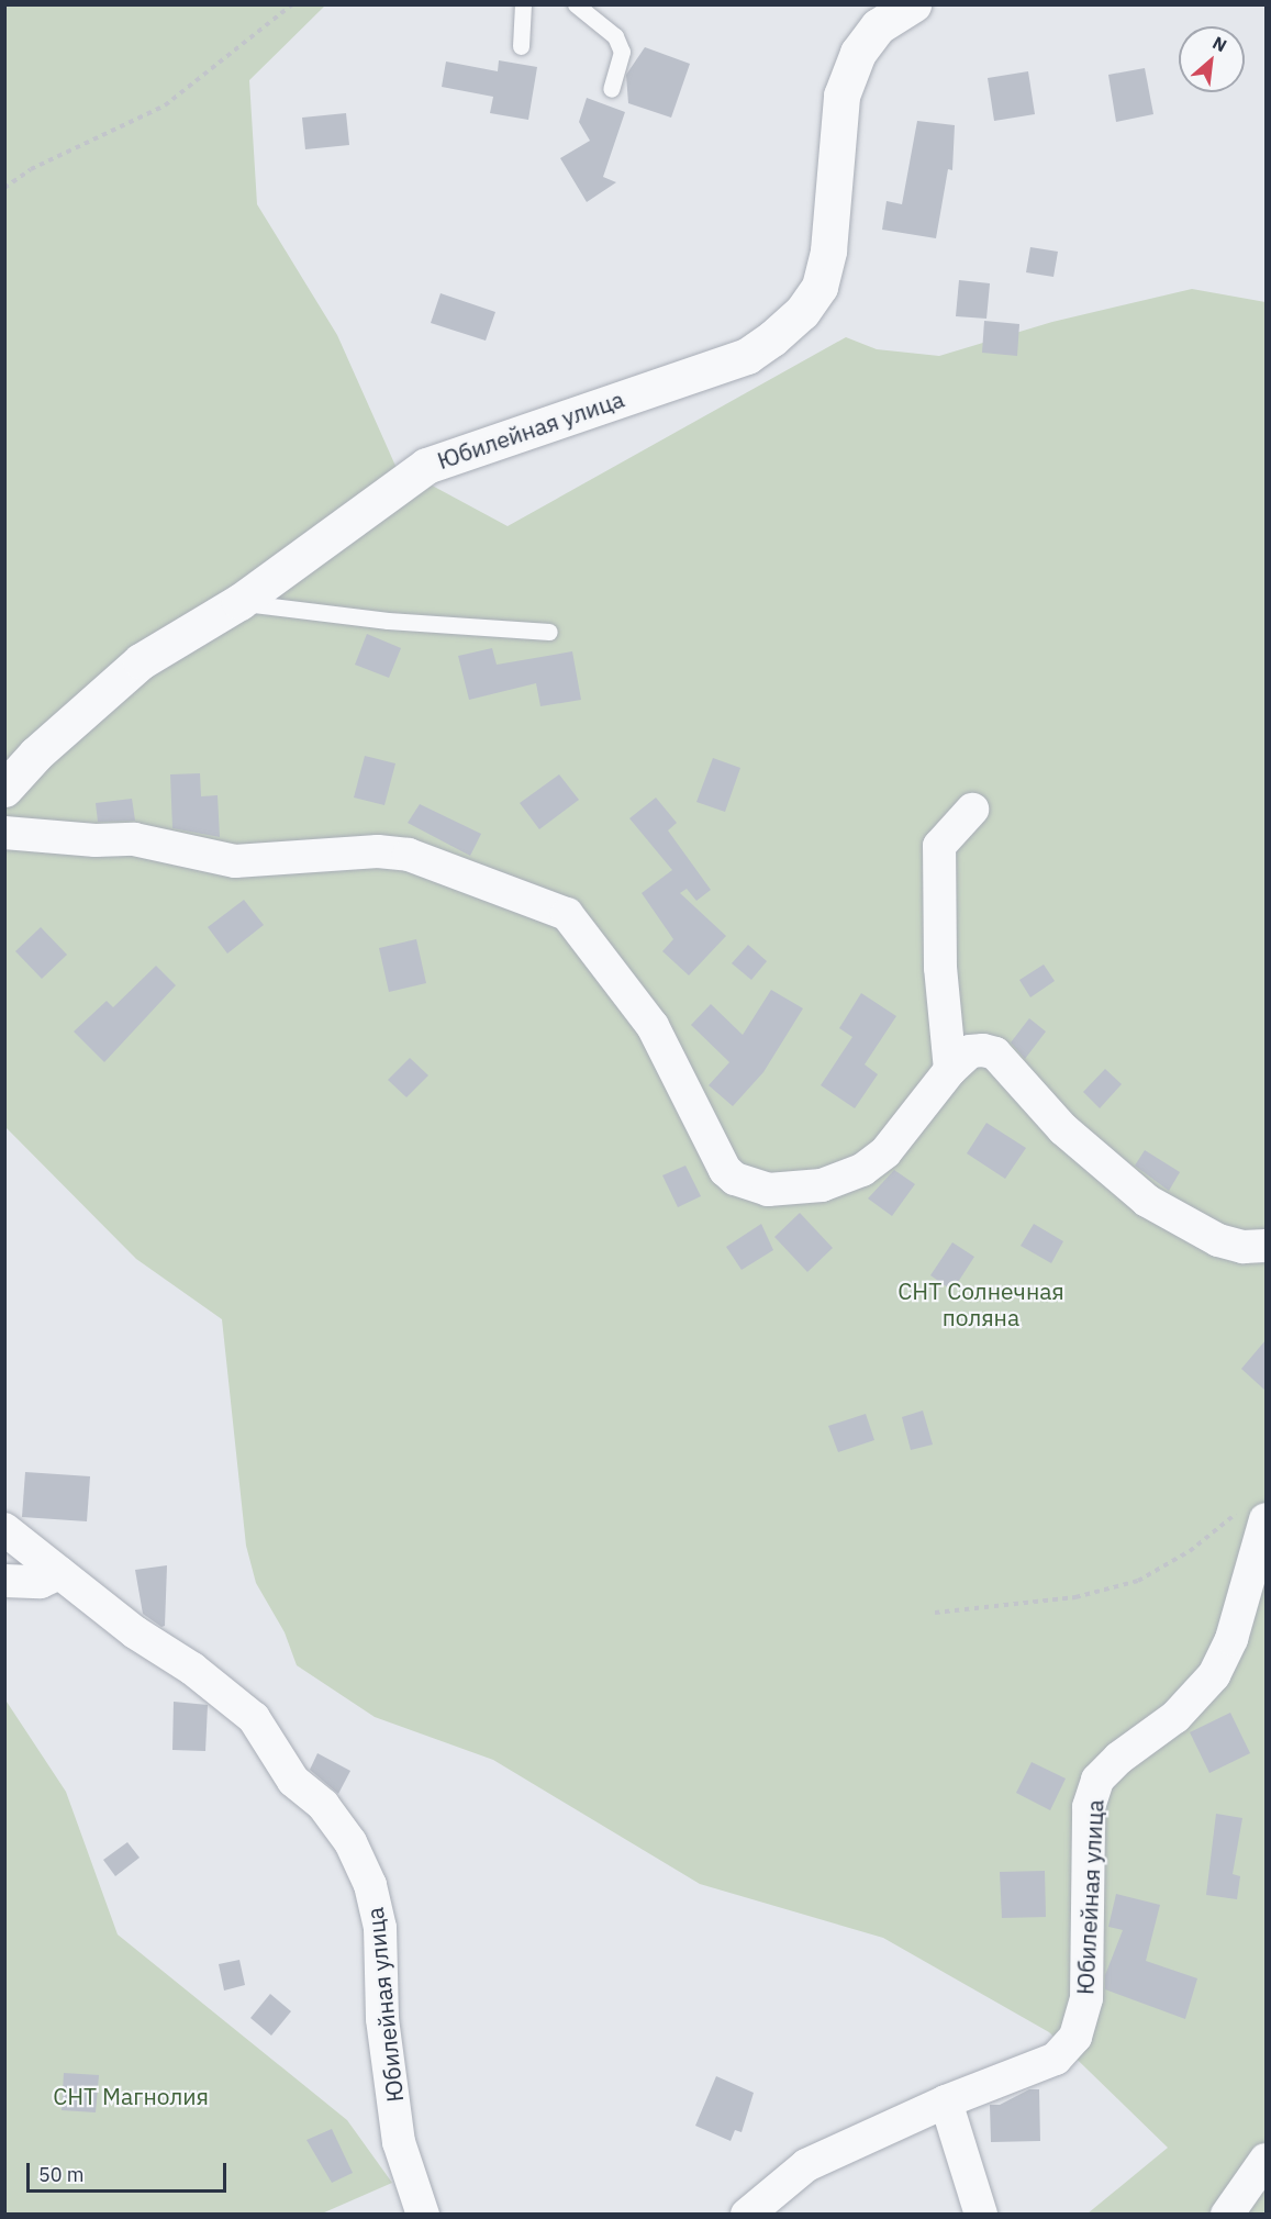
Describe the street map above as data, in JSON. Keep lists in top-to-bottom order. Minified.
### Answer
{"streets":{"street":["Юбилейная улица"]},"parks":["СНТ Солнечная поляна","СНТ Магнолия"],"scale_bar":"50 m","north":"top right"}
